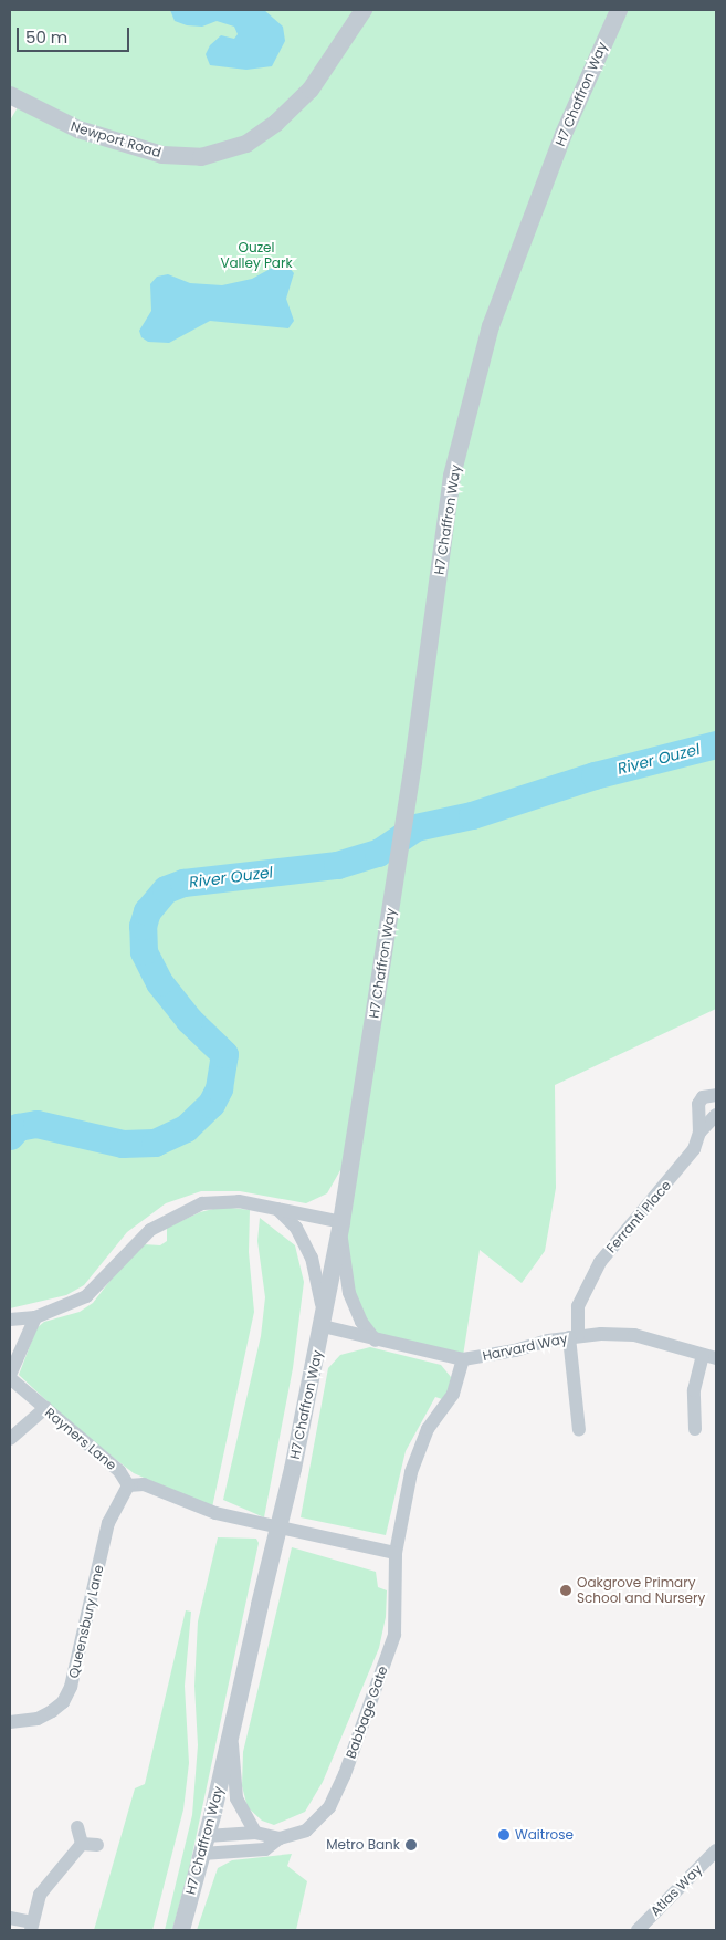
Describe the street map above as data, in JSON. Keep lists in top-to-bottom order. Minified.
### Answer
{"streets":{"street":["H7 Chaffron Way","Newport Road","Ferranti Place","Harvard Way","Rayners Lane","Queensbury Lane","Babbage Gate","Atlas Way"]},"crossings":[["H7 Chaffron Way","Babbage Gate"],["Ferranti Place","Harvard Way"],["Harvard Way","Babbage Gate"],["Rayners Lane","Queensbury Lane"]],"water":["River Ouzel"],"parks":["Ouzel Valley Park"],"places":["Oakgrove Primary School and Nursery","Waitrose","Metro Bank"],"scale_bar":"50 m"}
